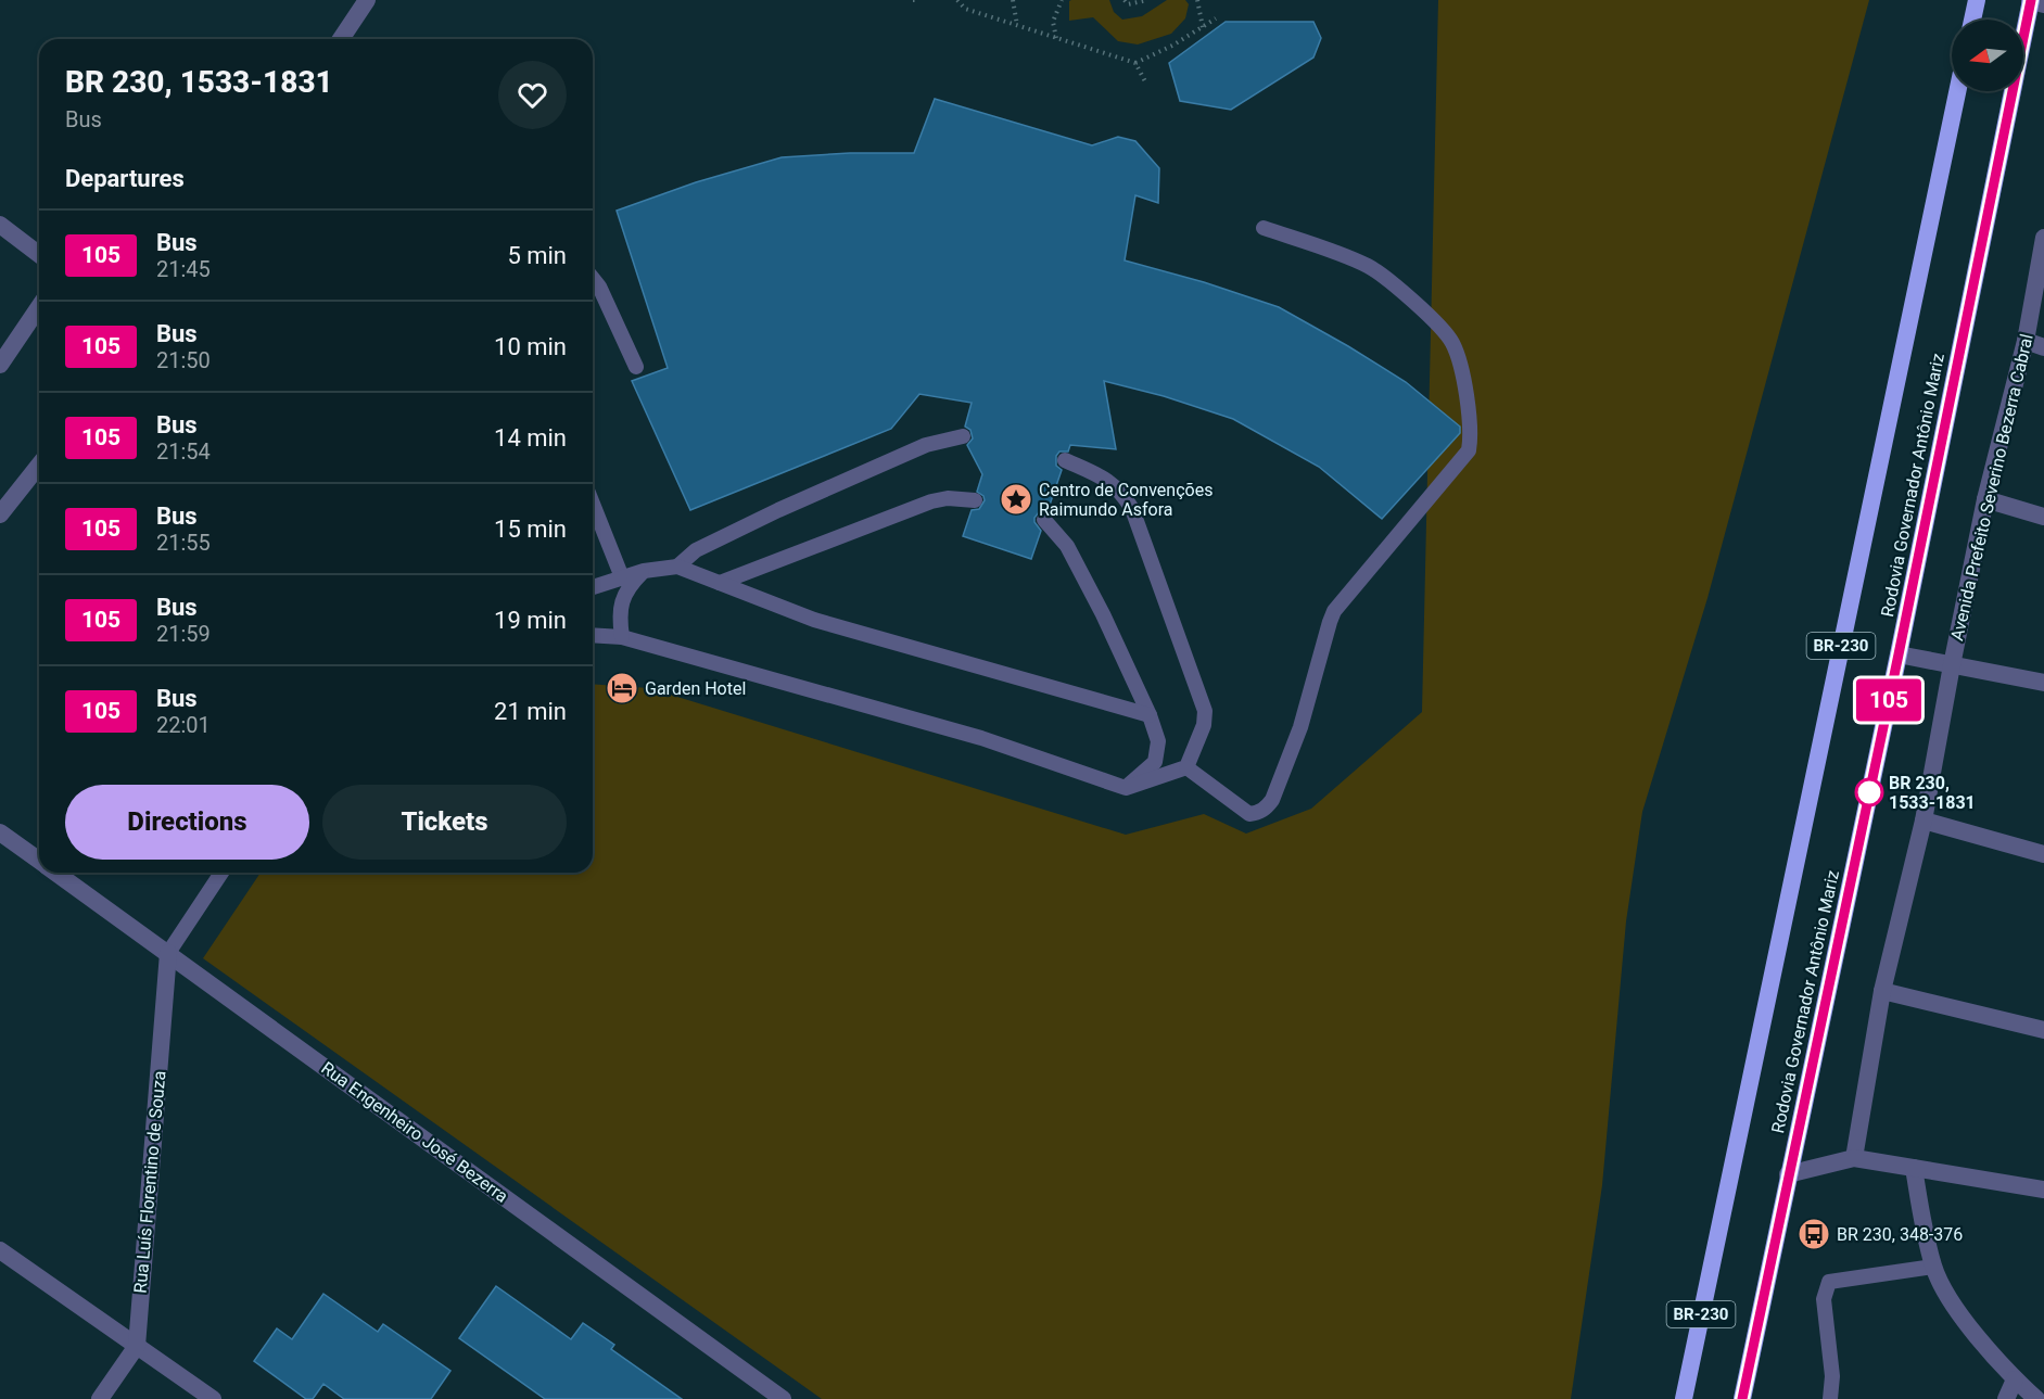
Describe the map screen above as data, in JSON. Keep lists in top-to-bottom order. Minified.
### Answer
{"streets":{"highway":["Rodovia Governador Antônio Mariz","BR-230"],"street":["Avenida Prefeito Severino Bezerra Cabral","Rua Engenheiro José Bezerra","Rua Luís Florentino de Souza"]},"crossings":[["Rua Engenheiro José Bezerra","Rua Luís Florentino de Souza"]],"places":{"place":["Centro de Convenções Raimundo Asfora"],"hotel":["Garden Hotel"],"other":["BR 230, 1533-1831"],"bus stop":["BR 230, 348-376"]},"lines":["bus line 105"],"north":"left","page":{"on_map":"105","heading":[["BR 230, 1533-1831","Bus"],"Departures"],"list":[{"mark":"105","name":"Bus","note":"21:45","value":"5 min"},{"mark":"105","name":"Bus","note":"21:50","value":"10 min"},{"mark":"105","name":"Bus","note":"21:54","value":"14 min"},{"mark":"105","name":"Bus","note":"21:55","value":"15 min"},{"mark":"105","name":"Bus","note":"21:59","value":"19 min"},{"mark":"105","name":"Bus","note":"22:01","value":"21 min"}],"buttons":["Directions","Tickets"]}}
